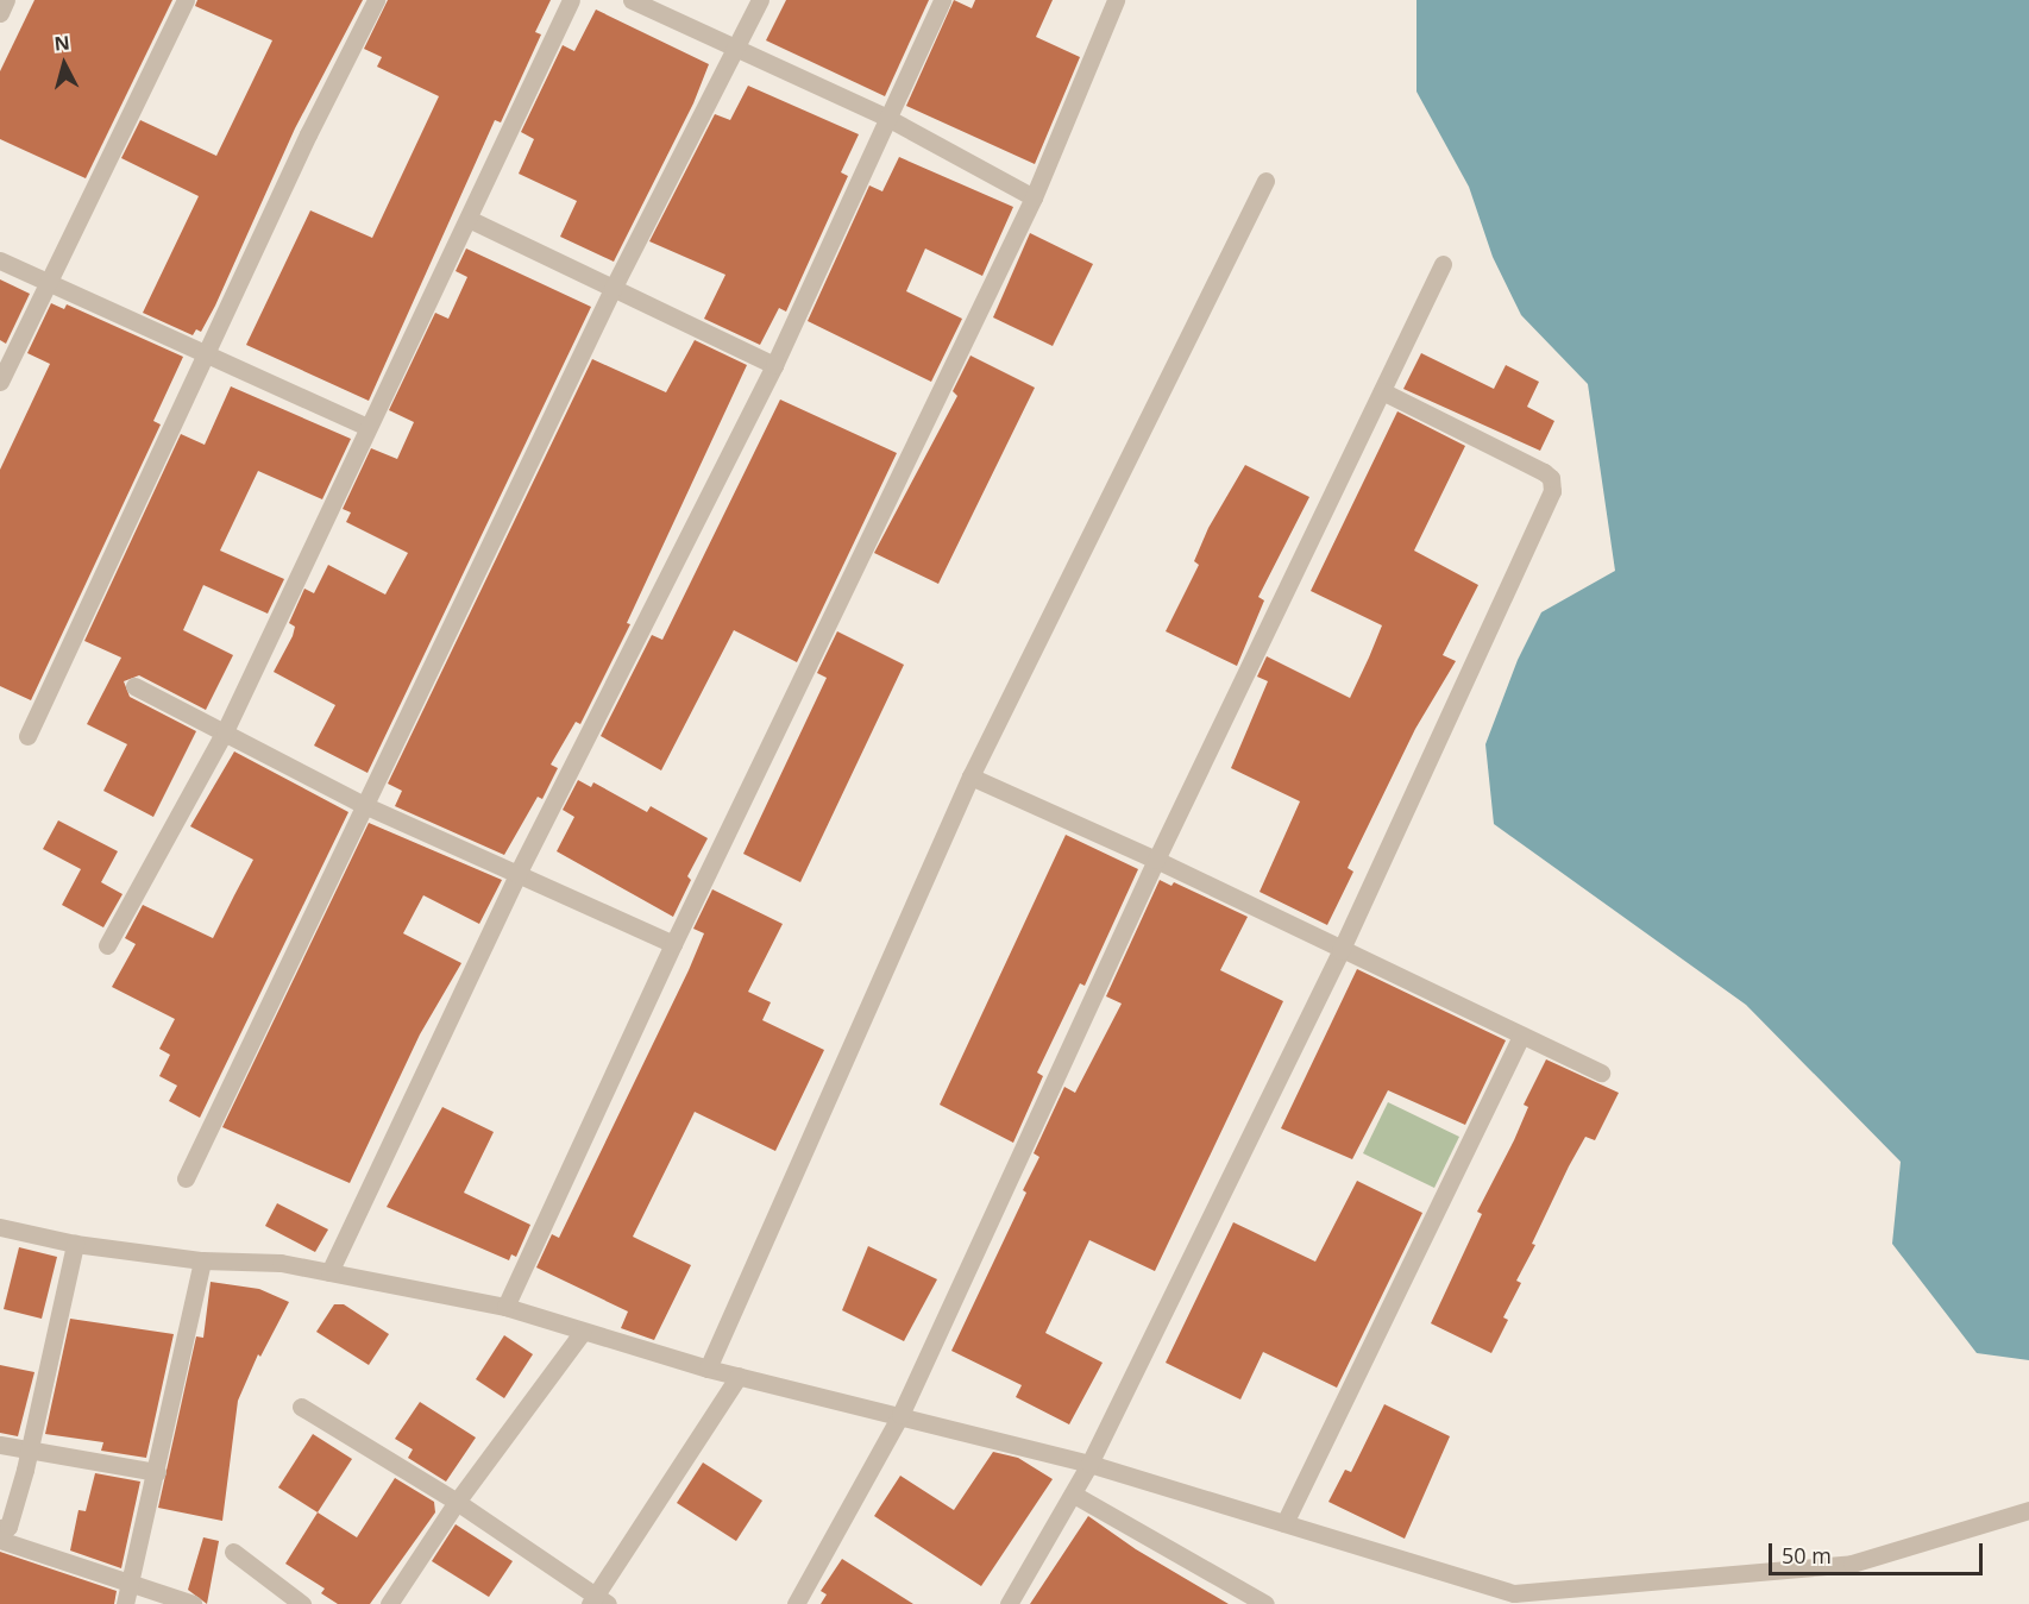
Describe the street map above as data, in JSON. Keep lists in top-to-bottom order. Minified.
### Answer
{"scale_bar":"50 m","north":"top"}
